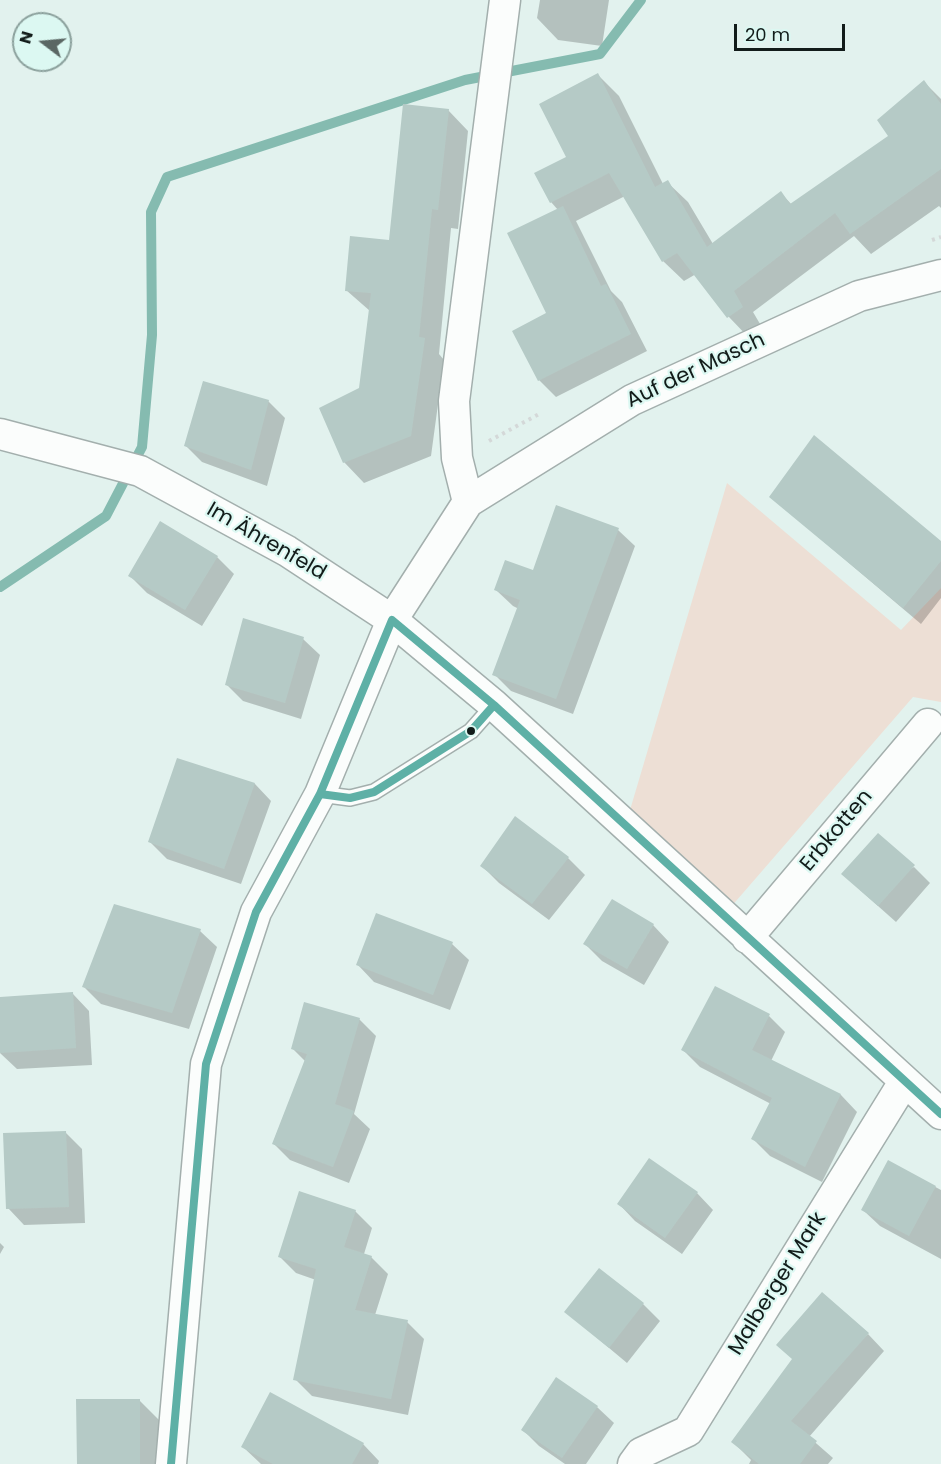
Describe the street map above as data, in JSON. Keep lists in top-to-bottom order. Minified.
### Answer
{"streets":{"street":["Auf der Masch","Im Ährenfeld","Erbkotten","Malberger Mark"]},"crossings":[["Im Ährenfeld","Erbkotten"],["Im Ährenfeld","Malberger Mark"]],"scale_bar":"20 m","north":"left"}
